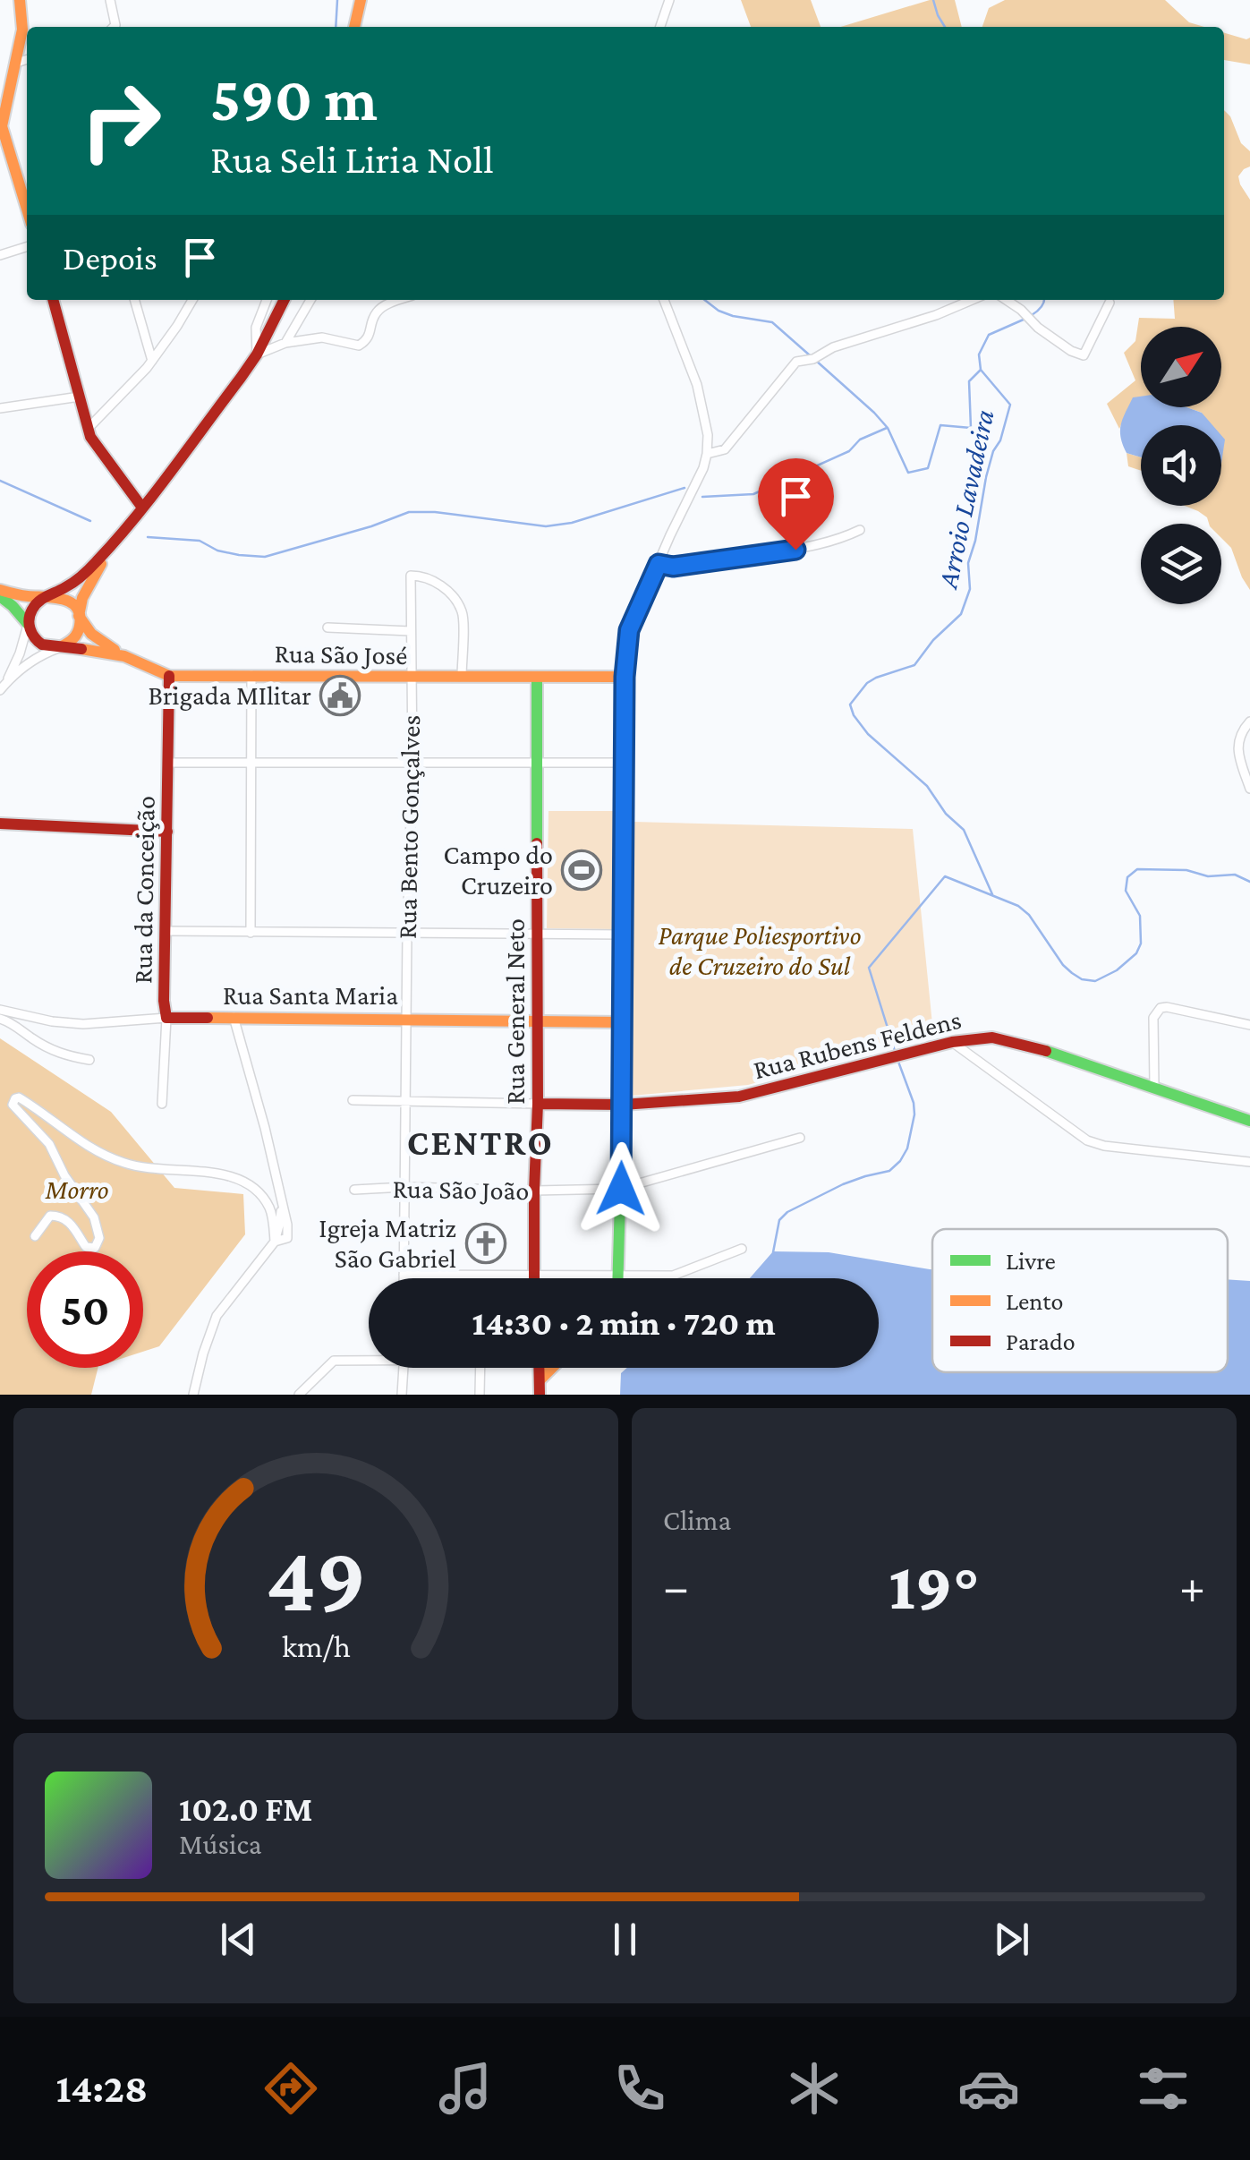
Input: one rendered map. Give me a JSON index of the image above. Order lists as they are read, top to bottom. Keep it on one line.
{"streets":{"main road":["Rua São José","Rua da Conceição","Rua Santa Maria","Rua General Neto","Rua Rubens Feldens"],"street":["Rua Bento Gonçalves","Rua São João"]},"crossings":[["Rua São José","Rua Bento Gonçalves"],["Rua São José","Rua da Conceição"],["Rua São José","Rua General Neto"],["Rua Bento Gonçalves","Rua Santa Maria"],["Rua Bento Gonçalves","Rua São João"],["Rua da Conceição","Rua Santa Maria"],["Rua Santa Maria","Rua General Neto"],["Rua General Neto","Rua Rubens Feldens"],["Rua General Neto","Rua São João"]],"districts":["CENTRO"],"water":["Arroio Lavadeira"],"parks":["Parque Poliesportivo de Cruzeiro do Sul","Morro"],"places":{"public building":["Brigada MIlitar"],"sports":["Campo do Cruzeiro"],"church":["Igreja Matriz São Gabriel"]},"legend":["Livre","Lento","Parado"],"north":"top right","page":{"turn":["590 m","Rua Seli Liria Noll"],"then":"Depois","limit":"50","trip":"14:30 · 2 min · 720 m","tile":"Clima","heat":["−","19°","+"],"song":["102.0 FM","Música"],"tabs":"14:28","gauge":["49","km/h"]}}
